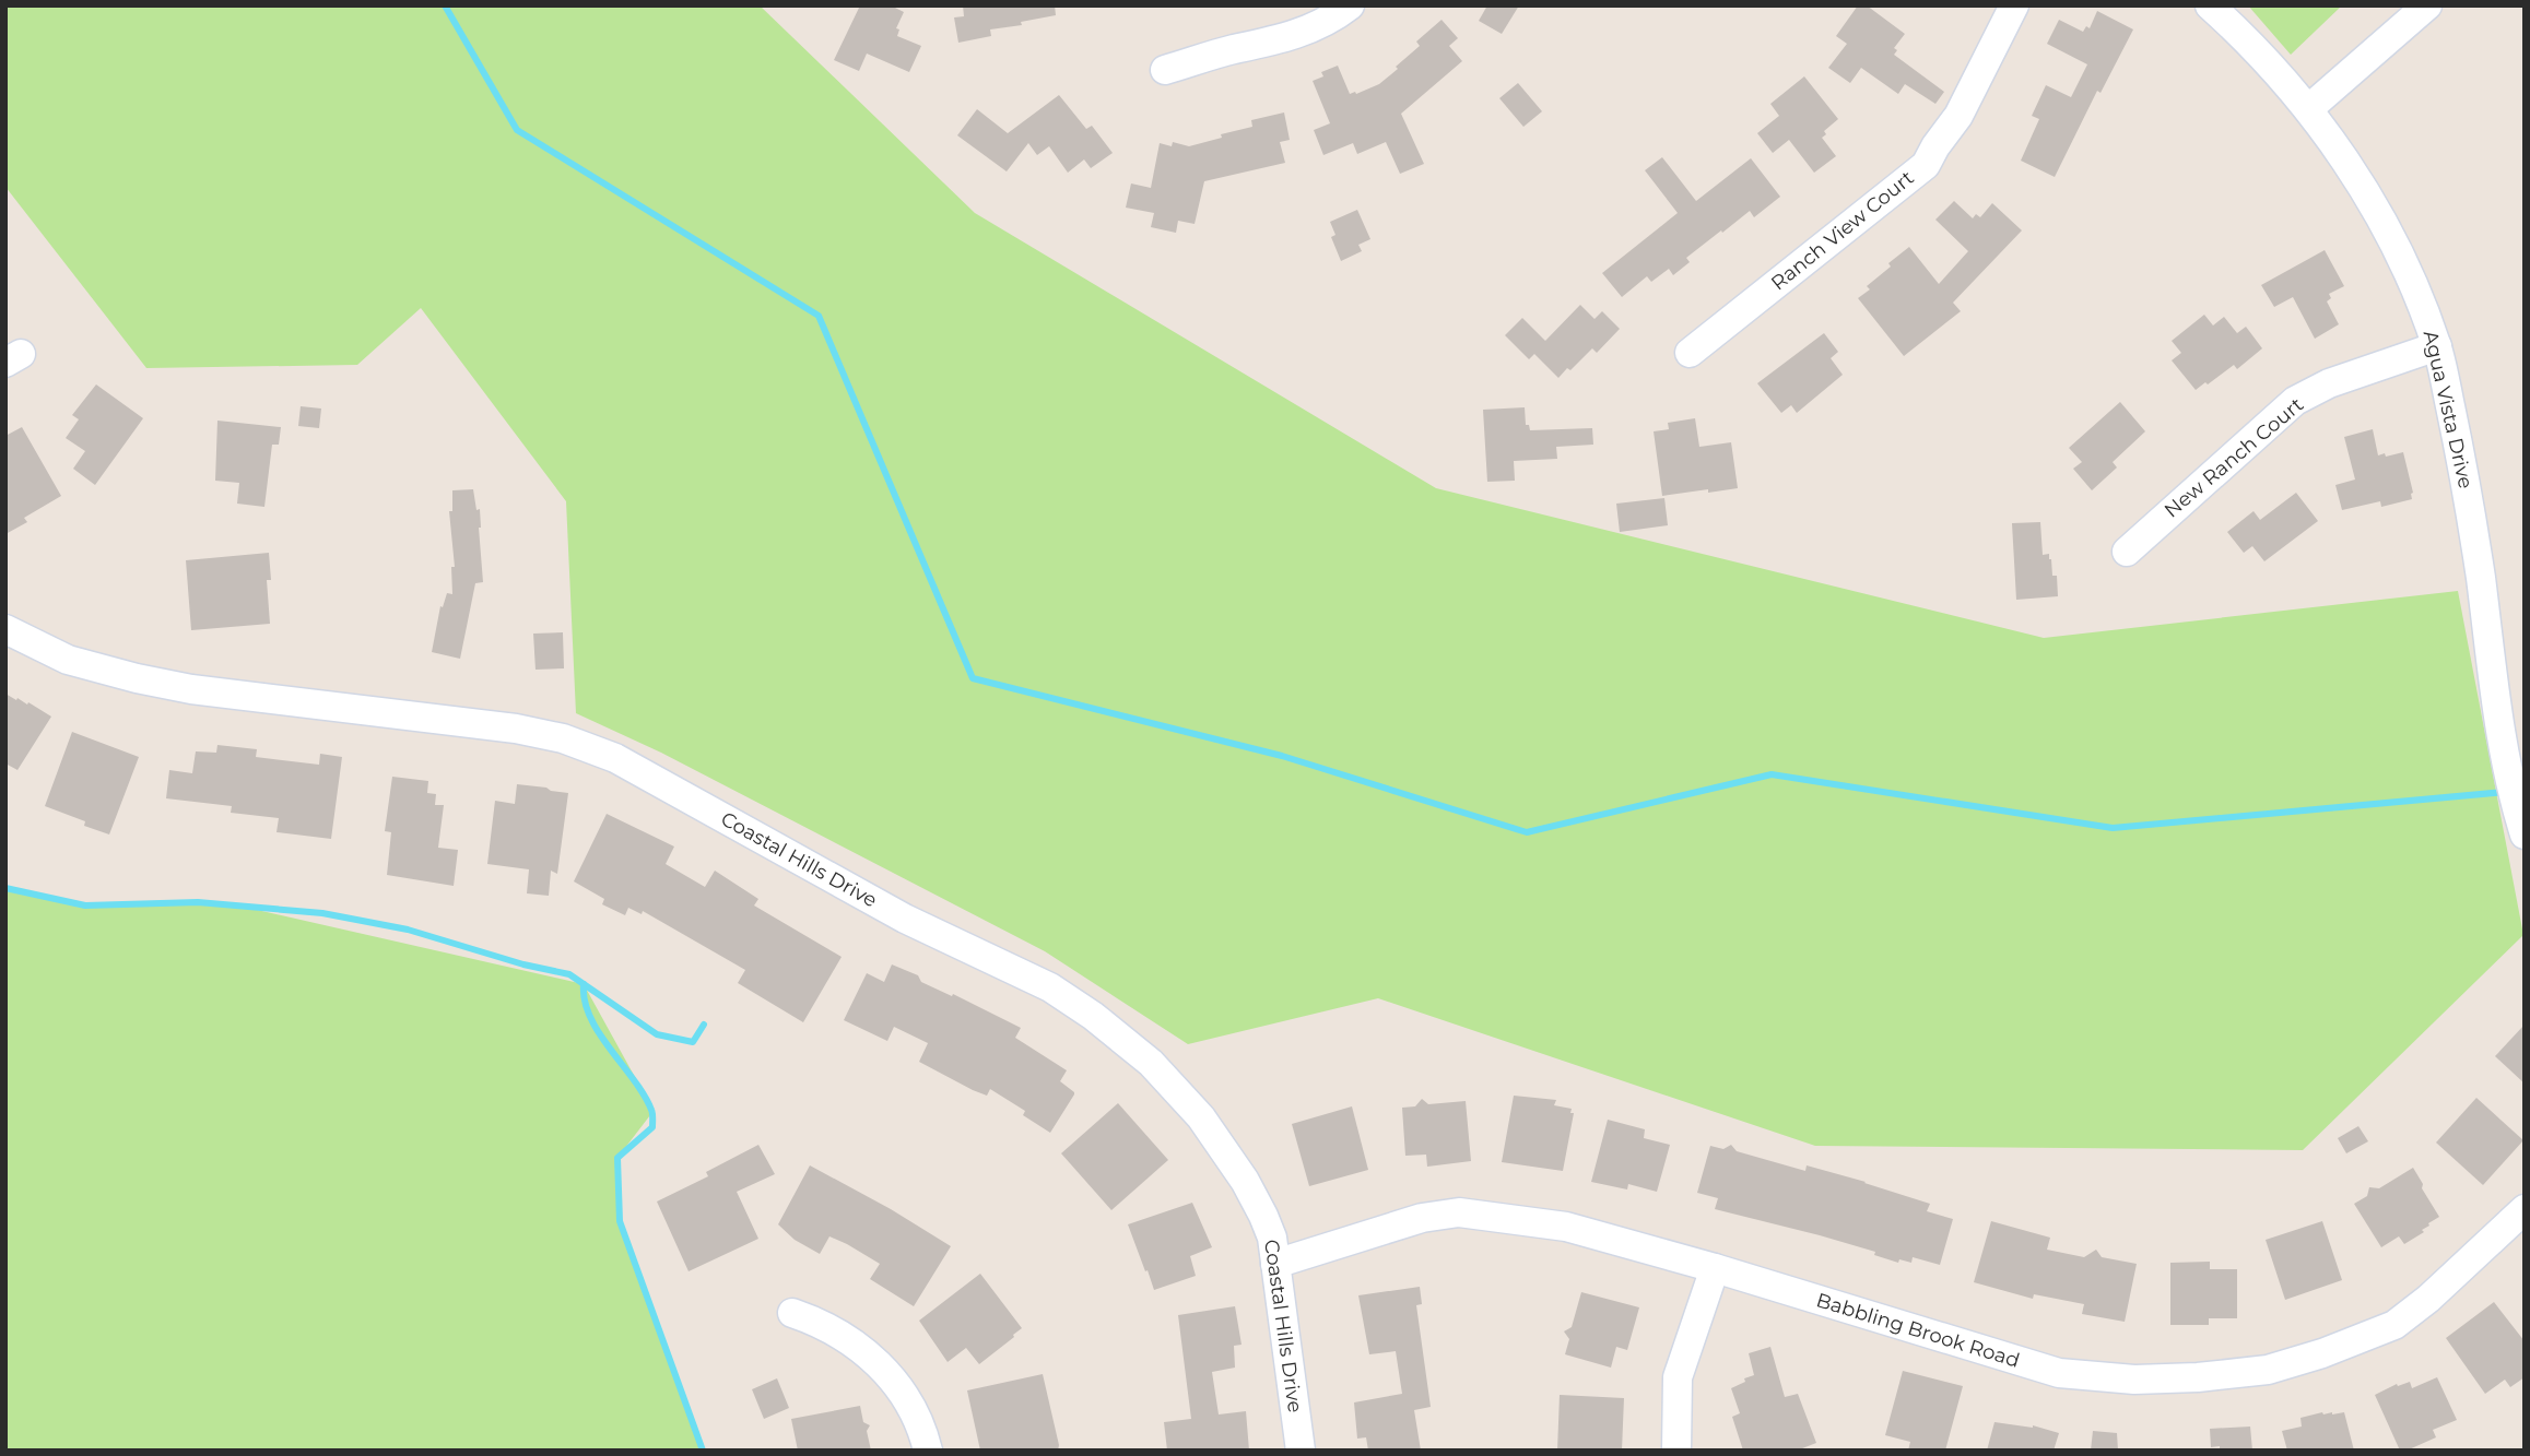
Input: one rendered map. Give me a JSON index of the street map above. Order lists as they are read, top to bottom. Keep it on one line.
{"streets":{"street":["Ranch View Court","Agua Vista Drive","New Ranch Court","Coastal Hills Drive","Babbling Brook Road"]},"crossings":[["Agua Vista Drive","New Ranch Court"],["Coastal Hills Drive","Babbling Brook Road"]]}
